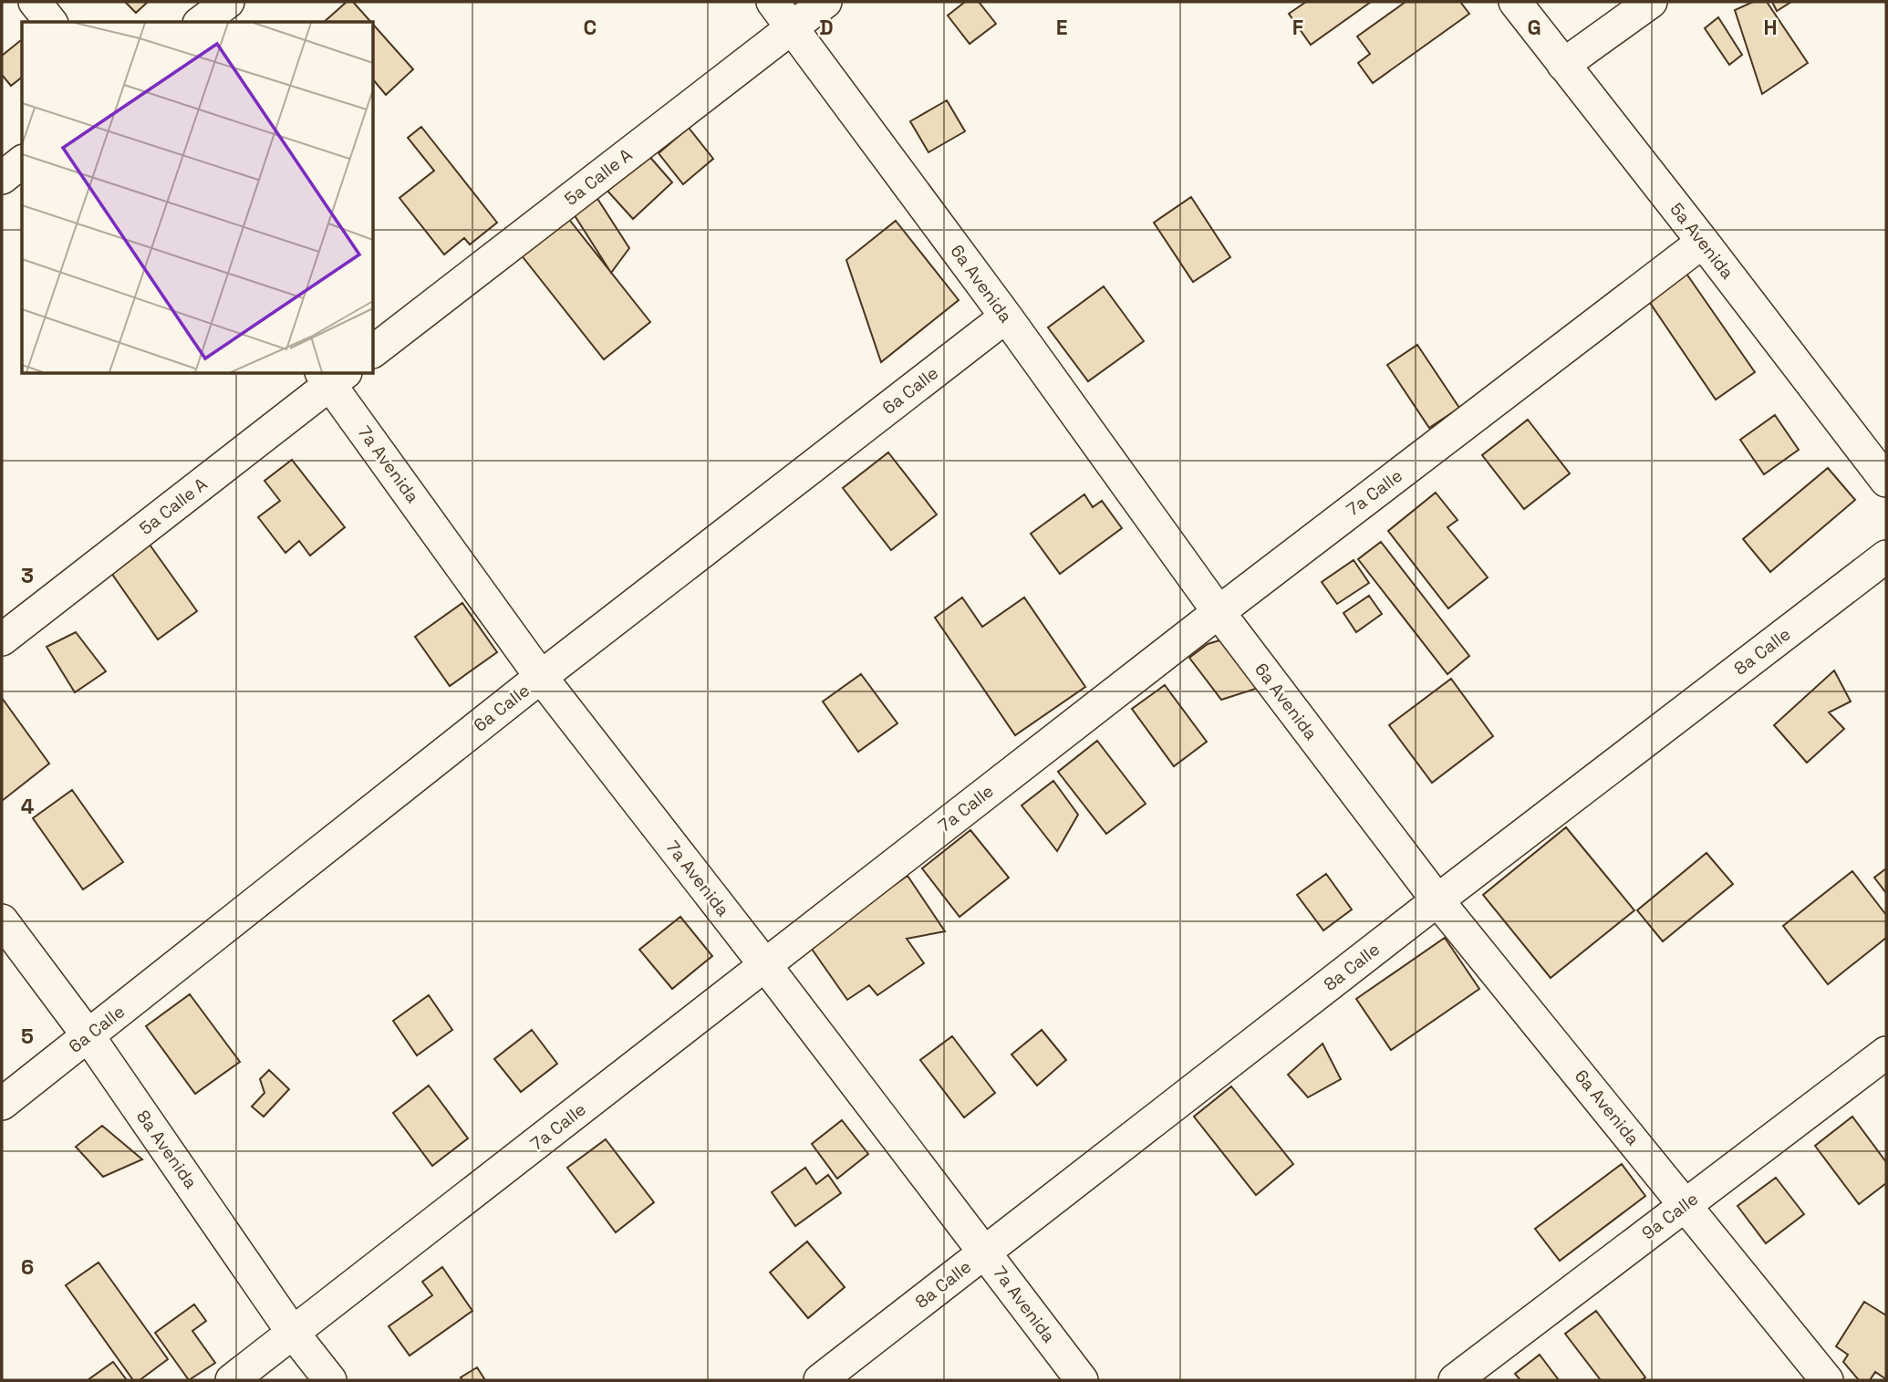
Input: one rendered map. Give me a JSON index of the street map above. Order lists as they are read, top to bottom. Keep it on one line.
{"streets":{"street":["5a Calle A","5a Avenida","6a Avenida","6a Calle","7a Avenida","7a Calle","8a Calle","8a Avenida","9a Calle"]},"crossings":[["5a Calle A","6a Avenida"],["5a Calle A","7a Avenida"],["5a Avenida","7a Calle"],["6a Avenida","6a Calle"],["6a Avenida","7a Calle"],["6a Avenida","8a Calle"],["6a Avenida","9a Calle"],["6a Calle","7a Avenida"],["6a Calle","8a Avenida"],["7a Avenida","7a Calle"],["7a Avenida","8a Calle"],["7a Calle","8a Avenida"]],"grid":{"columns":["C","D","E","F","G","H"],"rows":["3","4","5","6"]}}
